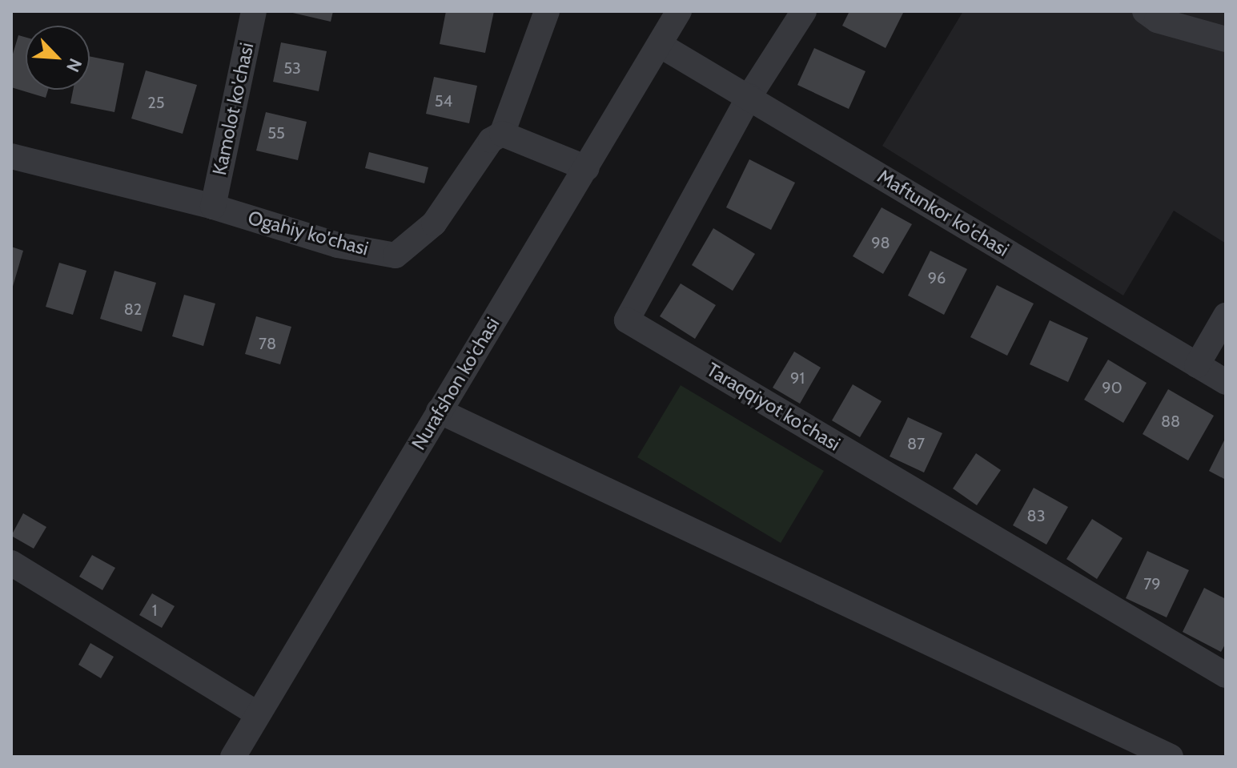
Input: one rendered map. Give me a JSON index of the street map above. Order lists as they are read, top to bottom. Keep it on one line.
{"streets":{"street":["Kamolot ko'chasi","Maftunkor ko'chasi","Ogahiy ko'chasi","Nurafshon ko'chasi","Taraqqiyot ko'chasi"]},"crossings":[["Kamolot ko'chasi","Ogahiy ko'chasi"],["Maftunkor ko'chasi","Nurafshon ko'chasi"],["Maftunkor ko'chasi","Taraqqiyot ko'chasi"]],"house_numbers":["53","54","25","55","98","96","82","78","91","90","88","87","83","79","1"],"north":"bottom right"}
